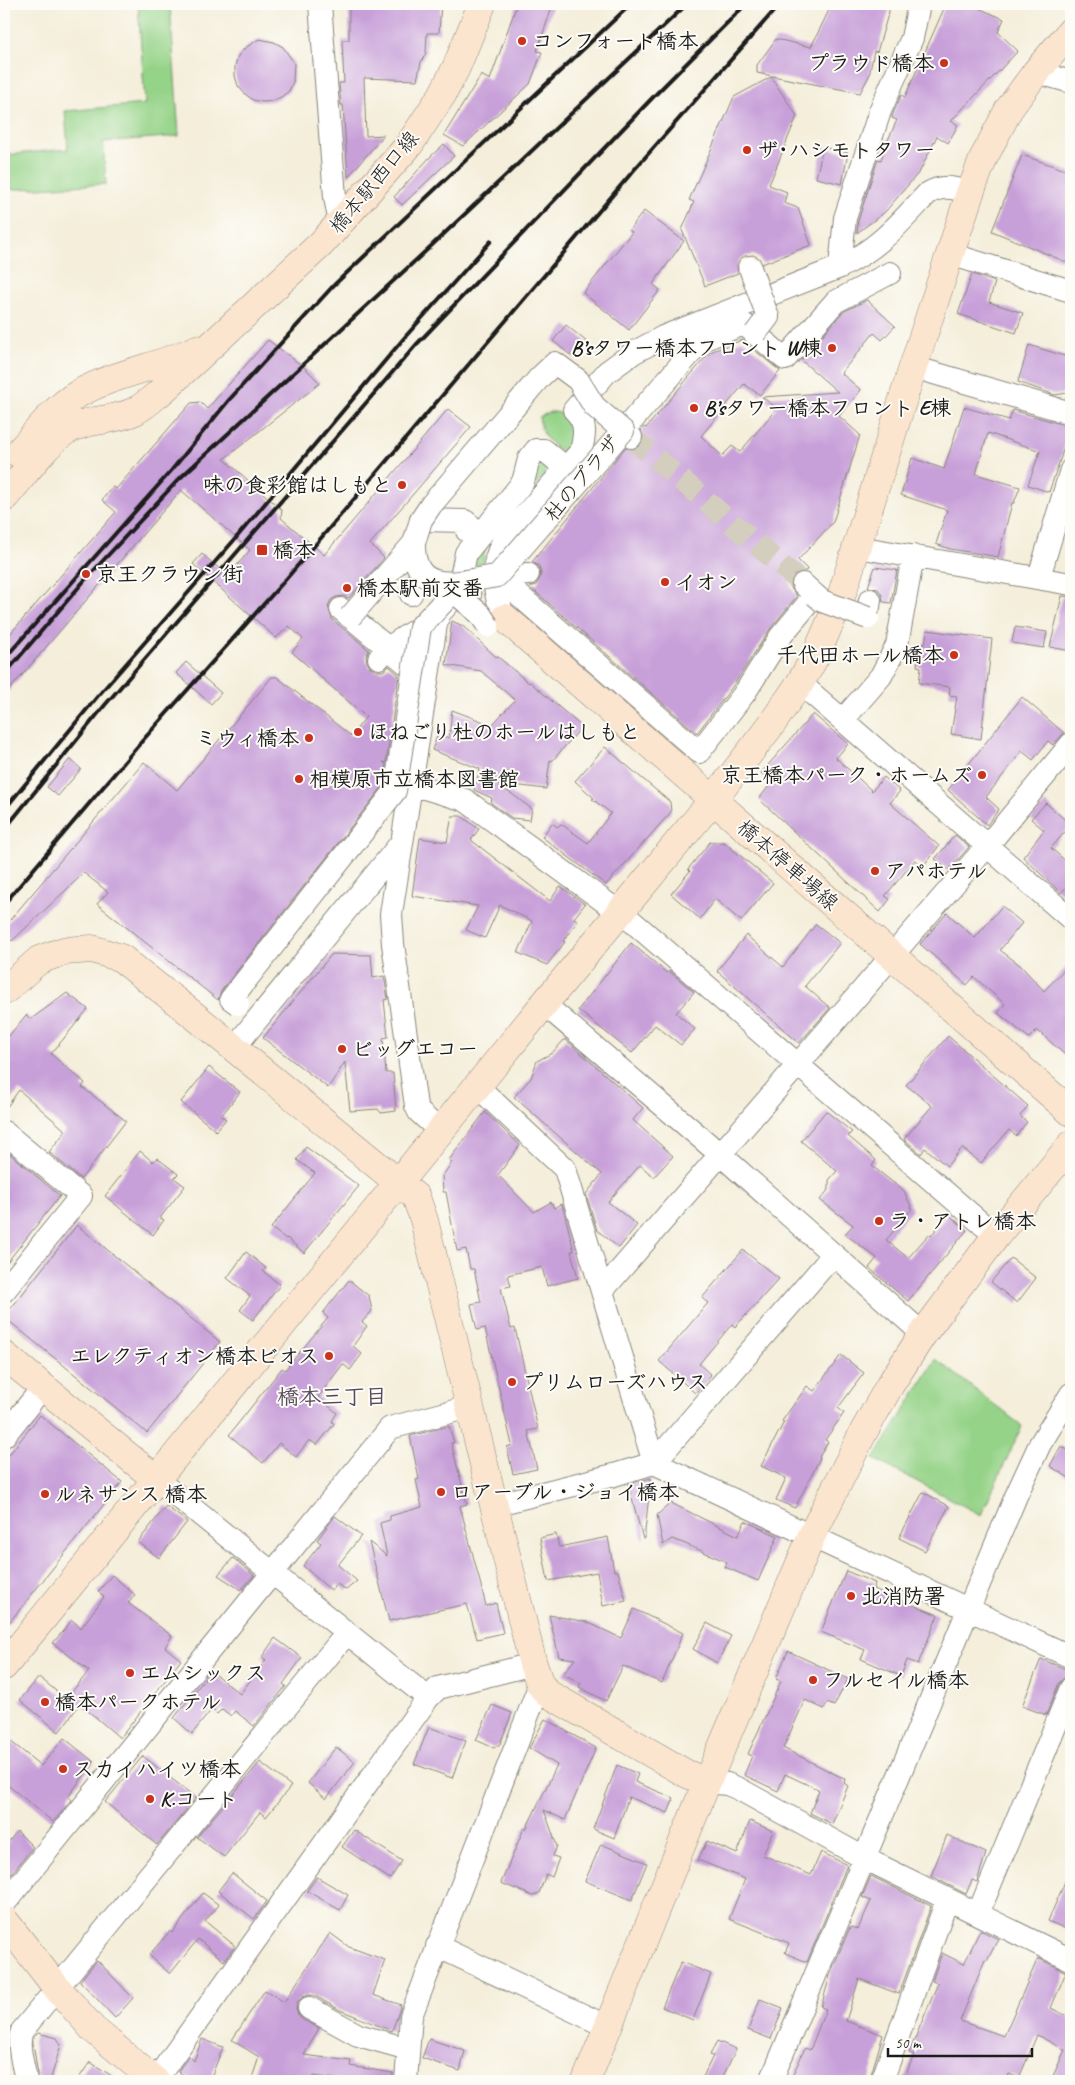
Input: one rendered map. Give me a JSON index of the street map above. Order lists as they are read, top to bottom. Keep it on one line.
{"streets":{"street":["橋本駅西口線","杜のプラザ","橋本停車場線"]},"districts":["橋本三丁目"],"places":{"other":["コンフォート橋本","プラウド橋本","ザ･ハシモトタワー","B’sタワー橋本フロント W棟","B’sタワー橋本フロント E棟","味の食彩館はしもと","京王クラウン街","イオン","橋本駅前交番","千代田ホール橋本","ほねごり杜のホールはしもと","ミウィ橋本","京王橋本パーク・ホームズ","相模原市立橋本図書館","アパホテル","ビッグエコー","ラ・アトレ橋本","エレクティオン橋本ビオス","プリムローズハウス","ロアーブル・ジョイ橋本","ルネサンス 橋本","北消防署","エムシックス","フルセイル橋本","橋本パークホテル","スカイハイツ橋本","K.コート"],"transit":["橋本"]},"scale_bar":"50 m"}
